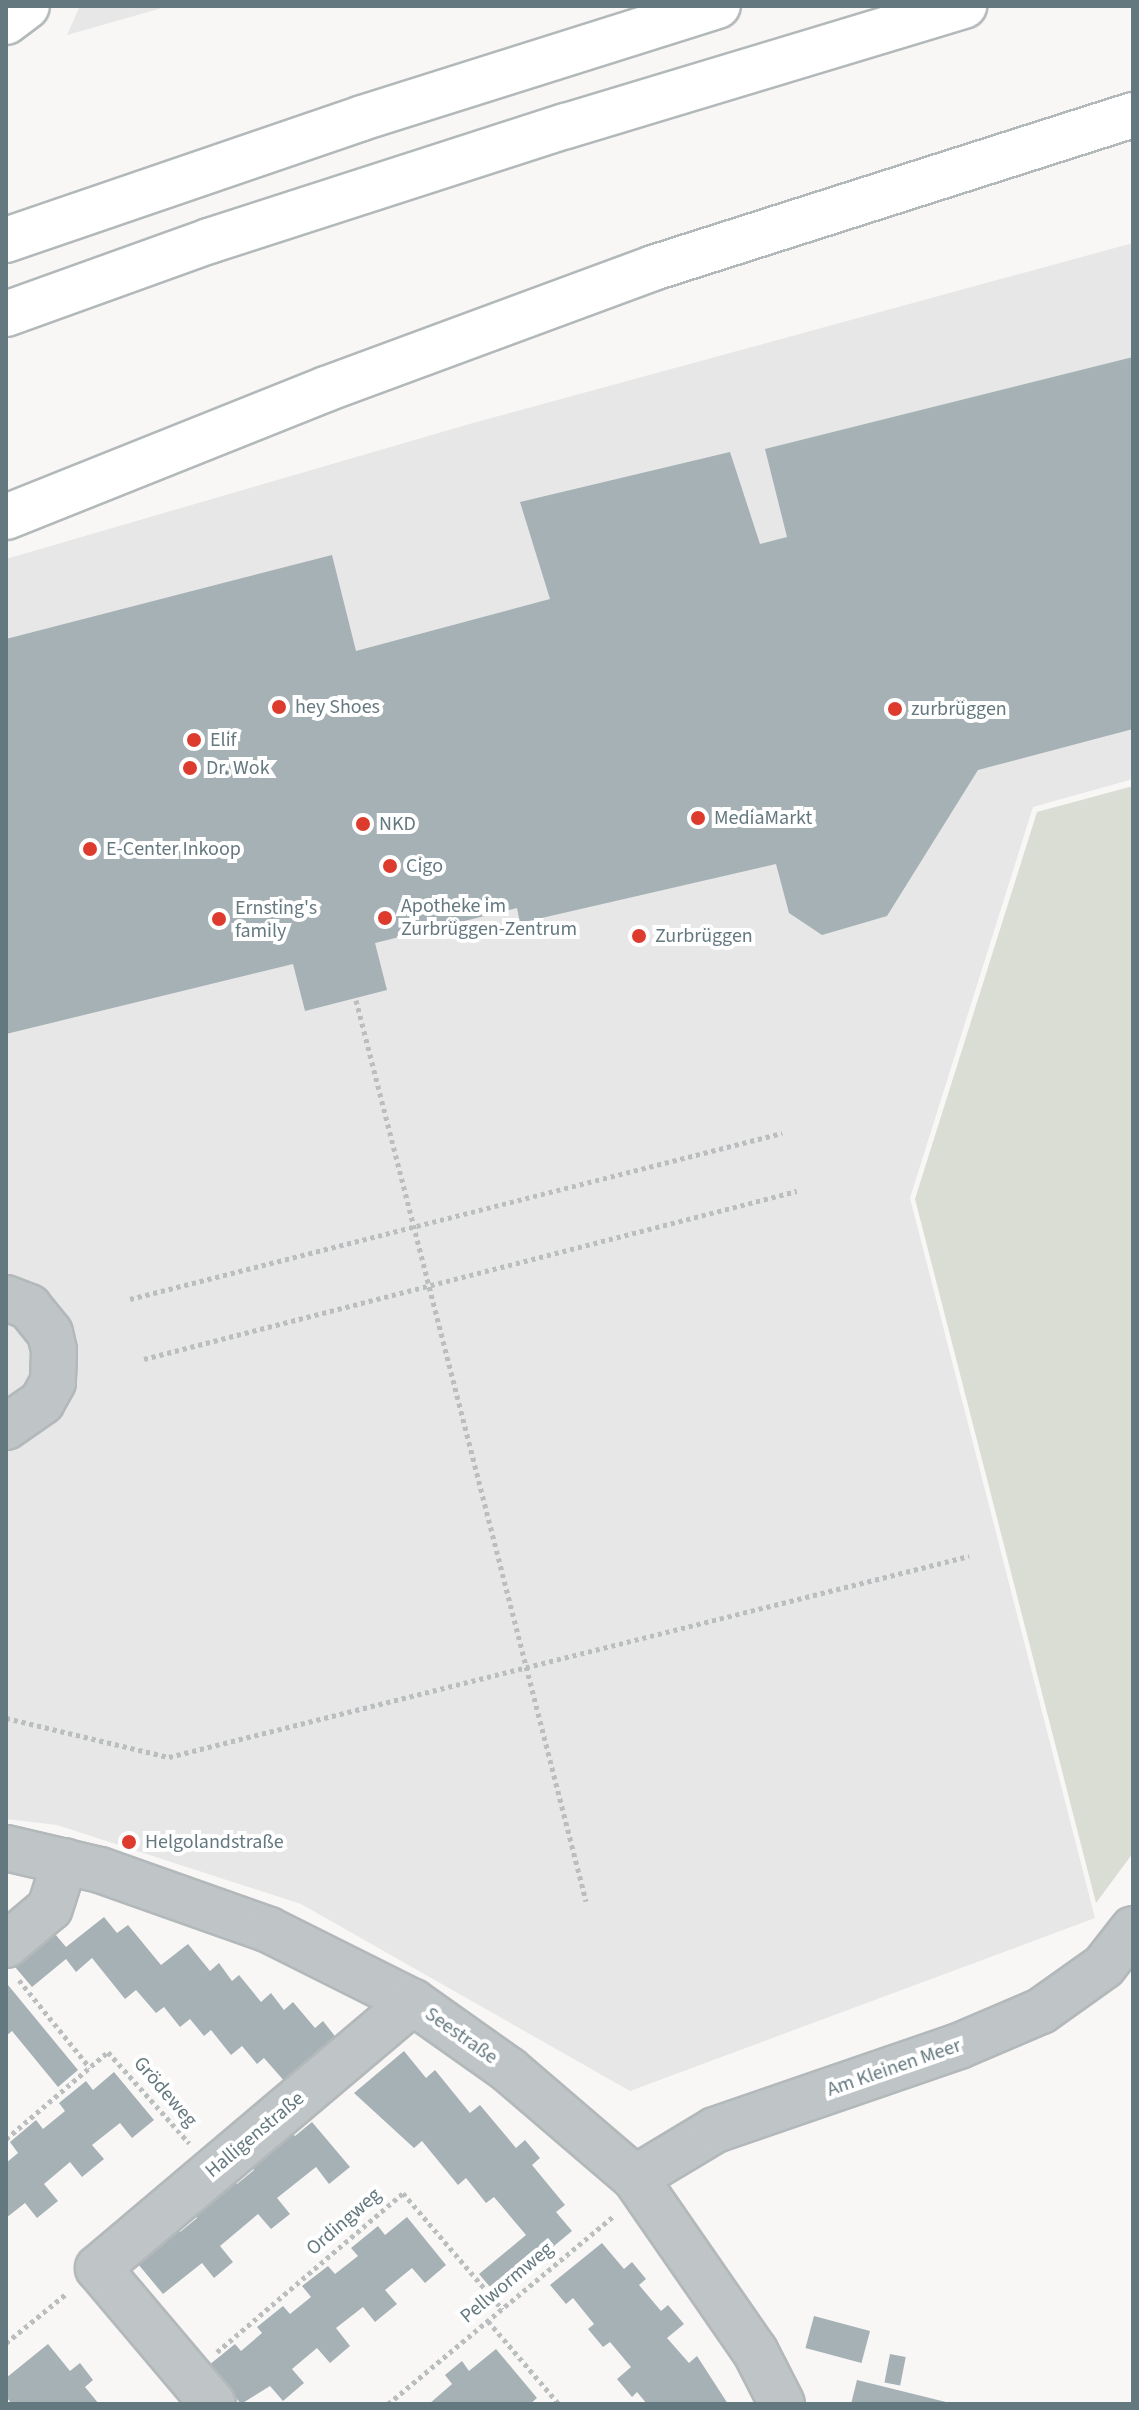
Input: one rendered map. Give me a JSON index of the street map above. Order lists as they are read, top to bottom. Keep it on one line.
{"streets":{"street":["Seestraße","Am Kleinen Meer","Halligenstraße"],"path":["Grödeweg","Ordingweg","Pellwormweg"]},"crossings":[["Seestraße","Am Kleinen Meer"],["Seestraße","Halligenstraße"],["Seestraße","Pellwormweg"],["Am Kleinen Meer","Pellwormweg"],["Grödeweg","Halligenstraße"],["Ordingweg","Pellwormweg"]],"places":["hey Shoes","zurbrüggen","Elif","Dr. Wok","MediaMarkt","NKD","E-Center Inkoop","Cigo","Apotheke im Zurbrüggen-Zentrum","Ernsting's family","Zurbrüggen","Helgolandstraße"]}
